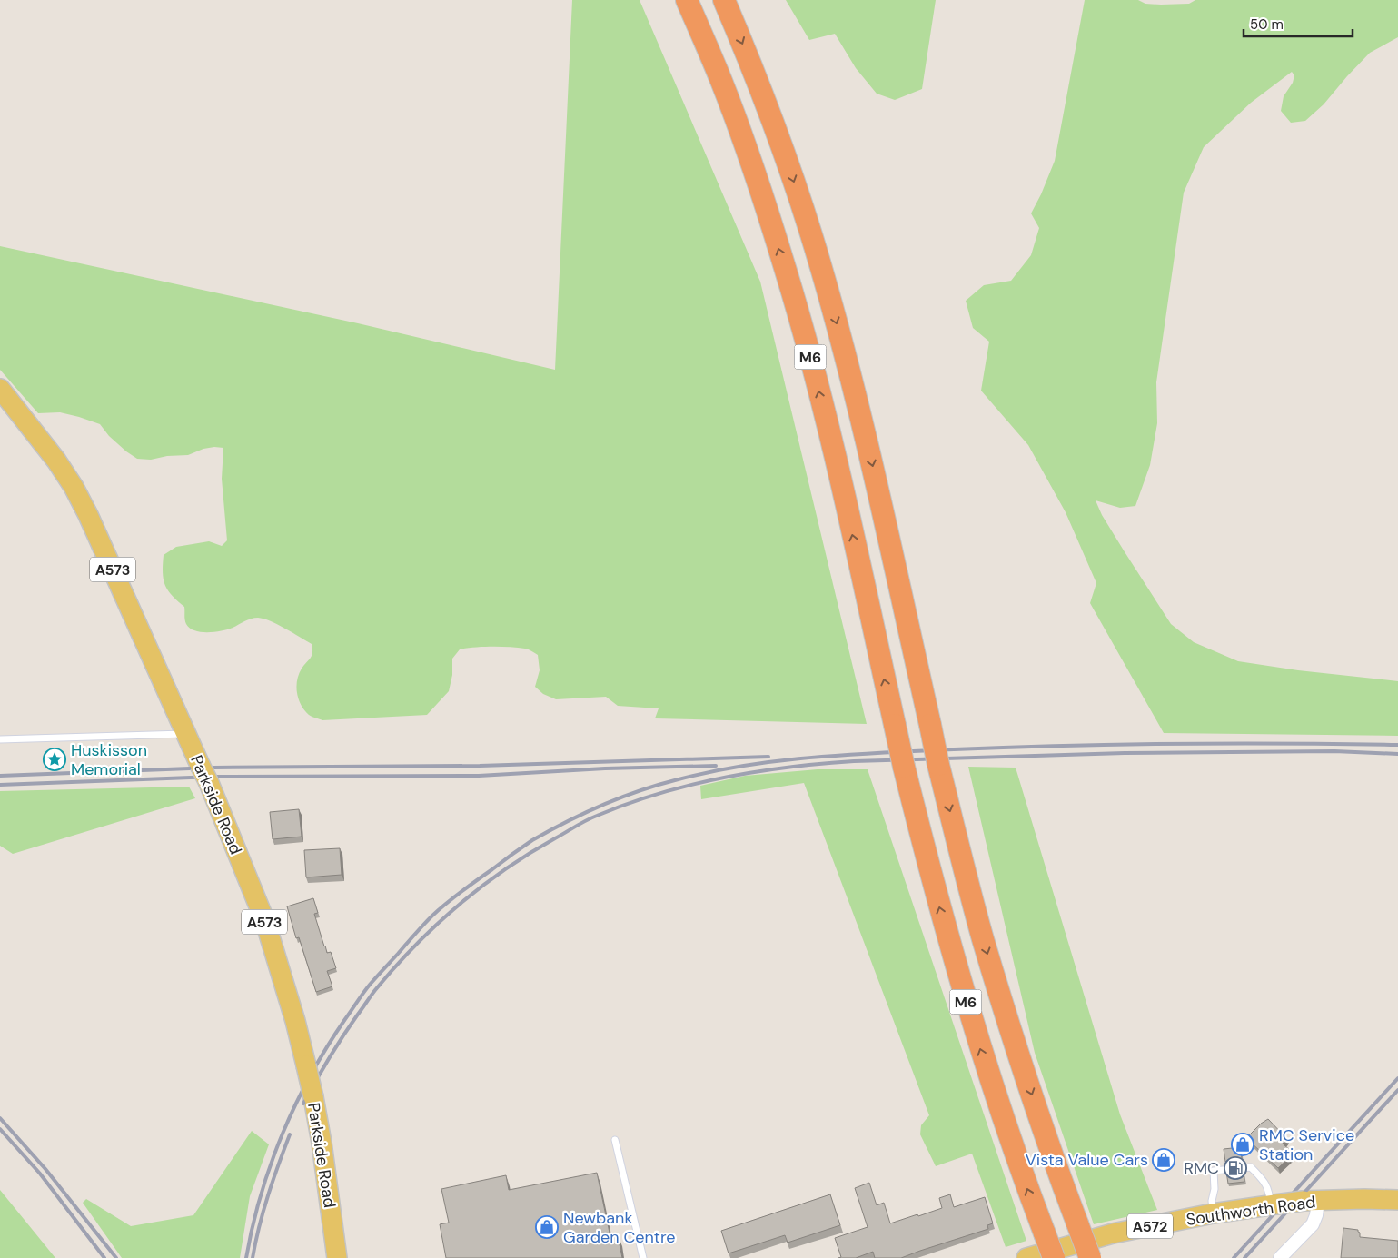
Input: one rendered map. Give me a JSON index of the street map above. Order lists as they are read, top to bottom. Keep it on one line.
{"streets":{"highway":["M6"],"main road":["A573","Parkside Road","Southworth Road","A572"]},"places":{"place":["Huskisson Memorial"],"shop":["RMC Service Station","Vista Value Cars","Newbank Garden Centre"],"fuel station":["RMC"]},"scale_bar":"50 m"}
